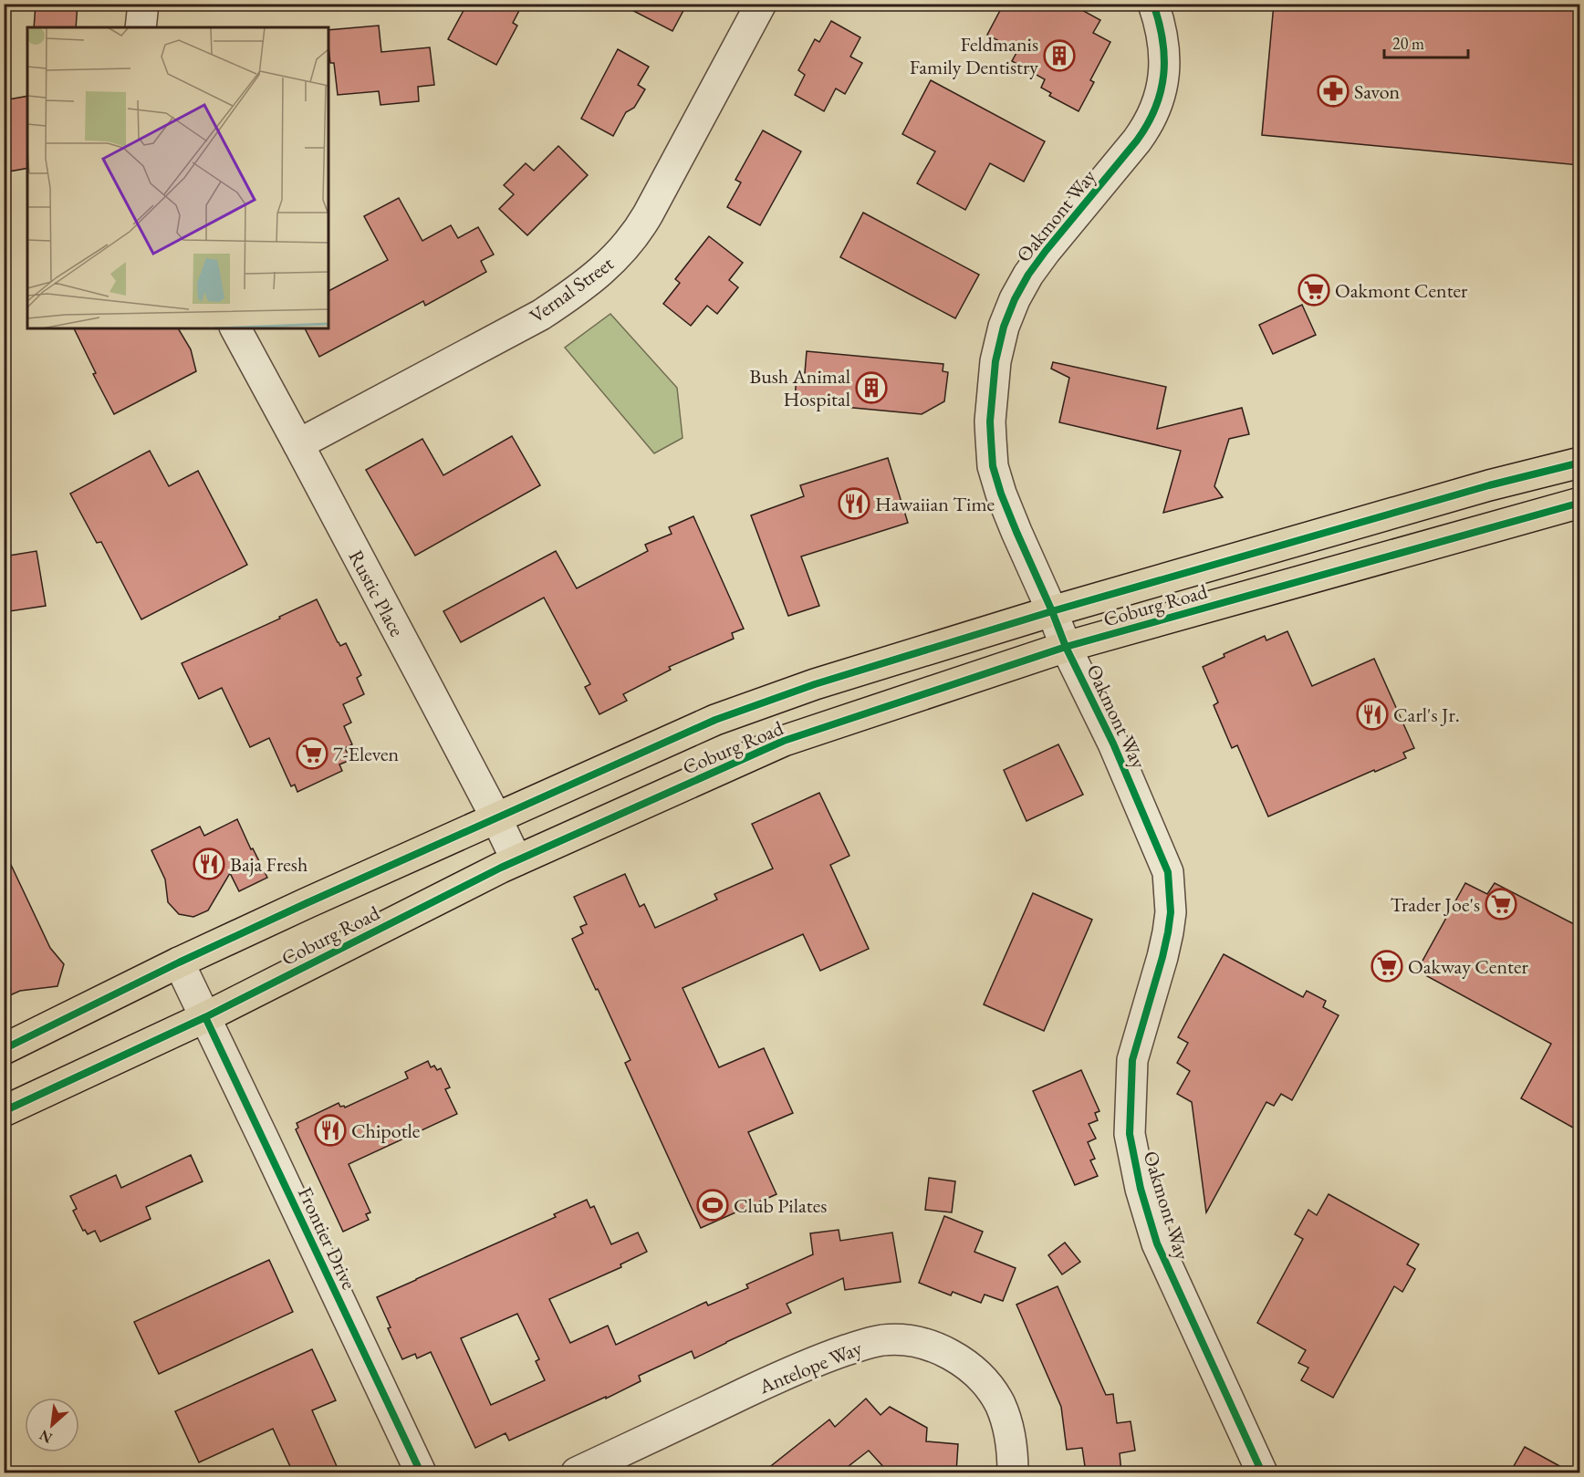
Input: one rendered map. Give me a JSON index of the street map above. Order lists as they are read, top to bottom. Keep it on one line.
{"streets":{"main road":["Coburg Road"],"street":["Oakmont Way","Vernal Street","Rustic Place","Frontier Drive","Antelope Way"]},"crossings":[["Oakmont Way","Coburg Road"],["Vernal Street","Rustic Place"],["Rustic Place","Coburg Road"],["Coburg Road","Frontier Drive"]],"places":{"building":["Feldmanis Family Dentistry","Bush Animal Hospital"],"pharmacy":["Savon"],"supermarket":["Oakmont Center","7-Eleven","Trader Joe's","Oakway Center"],"restaurant":["Hawaiian Time","Carl's Jr.","Baja Fresh","Chipotle"],"sports":["Club Pilates"]},"scale_bar":"20 m","north":"bottom left"}
